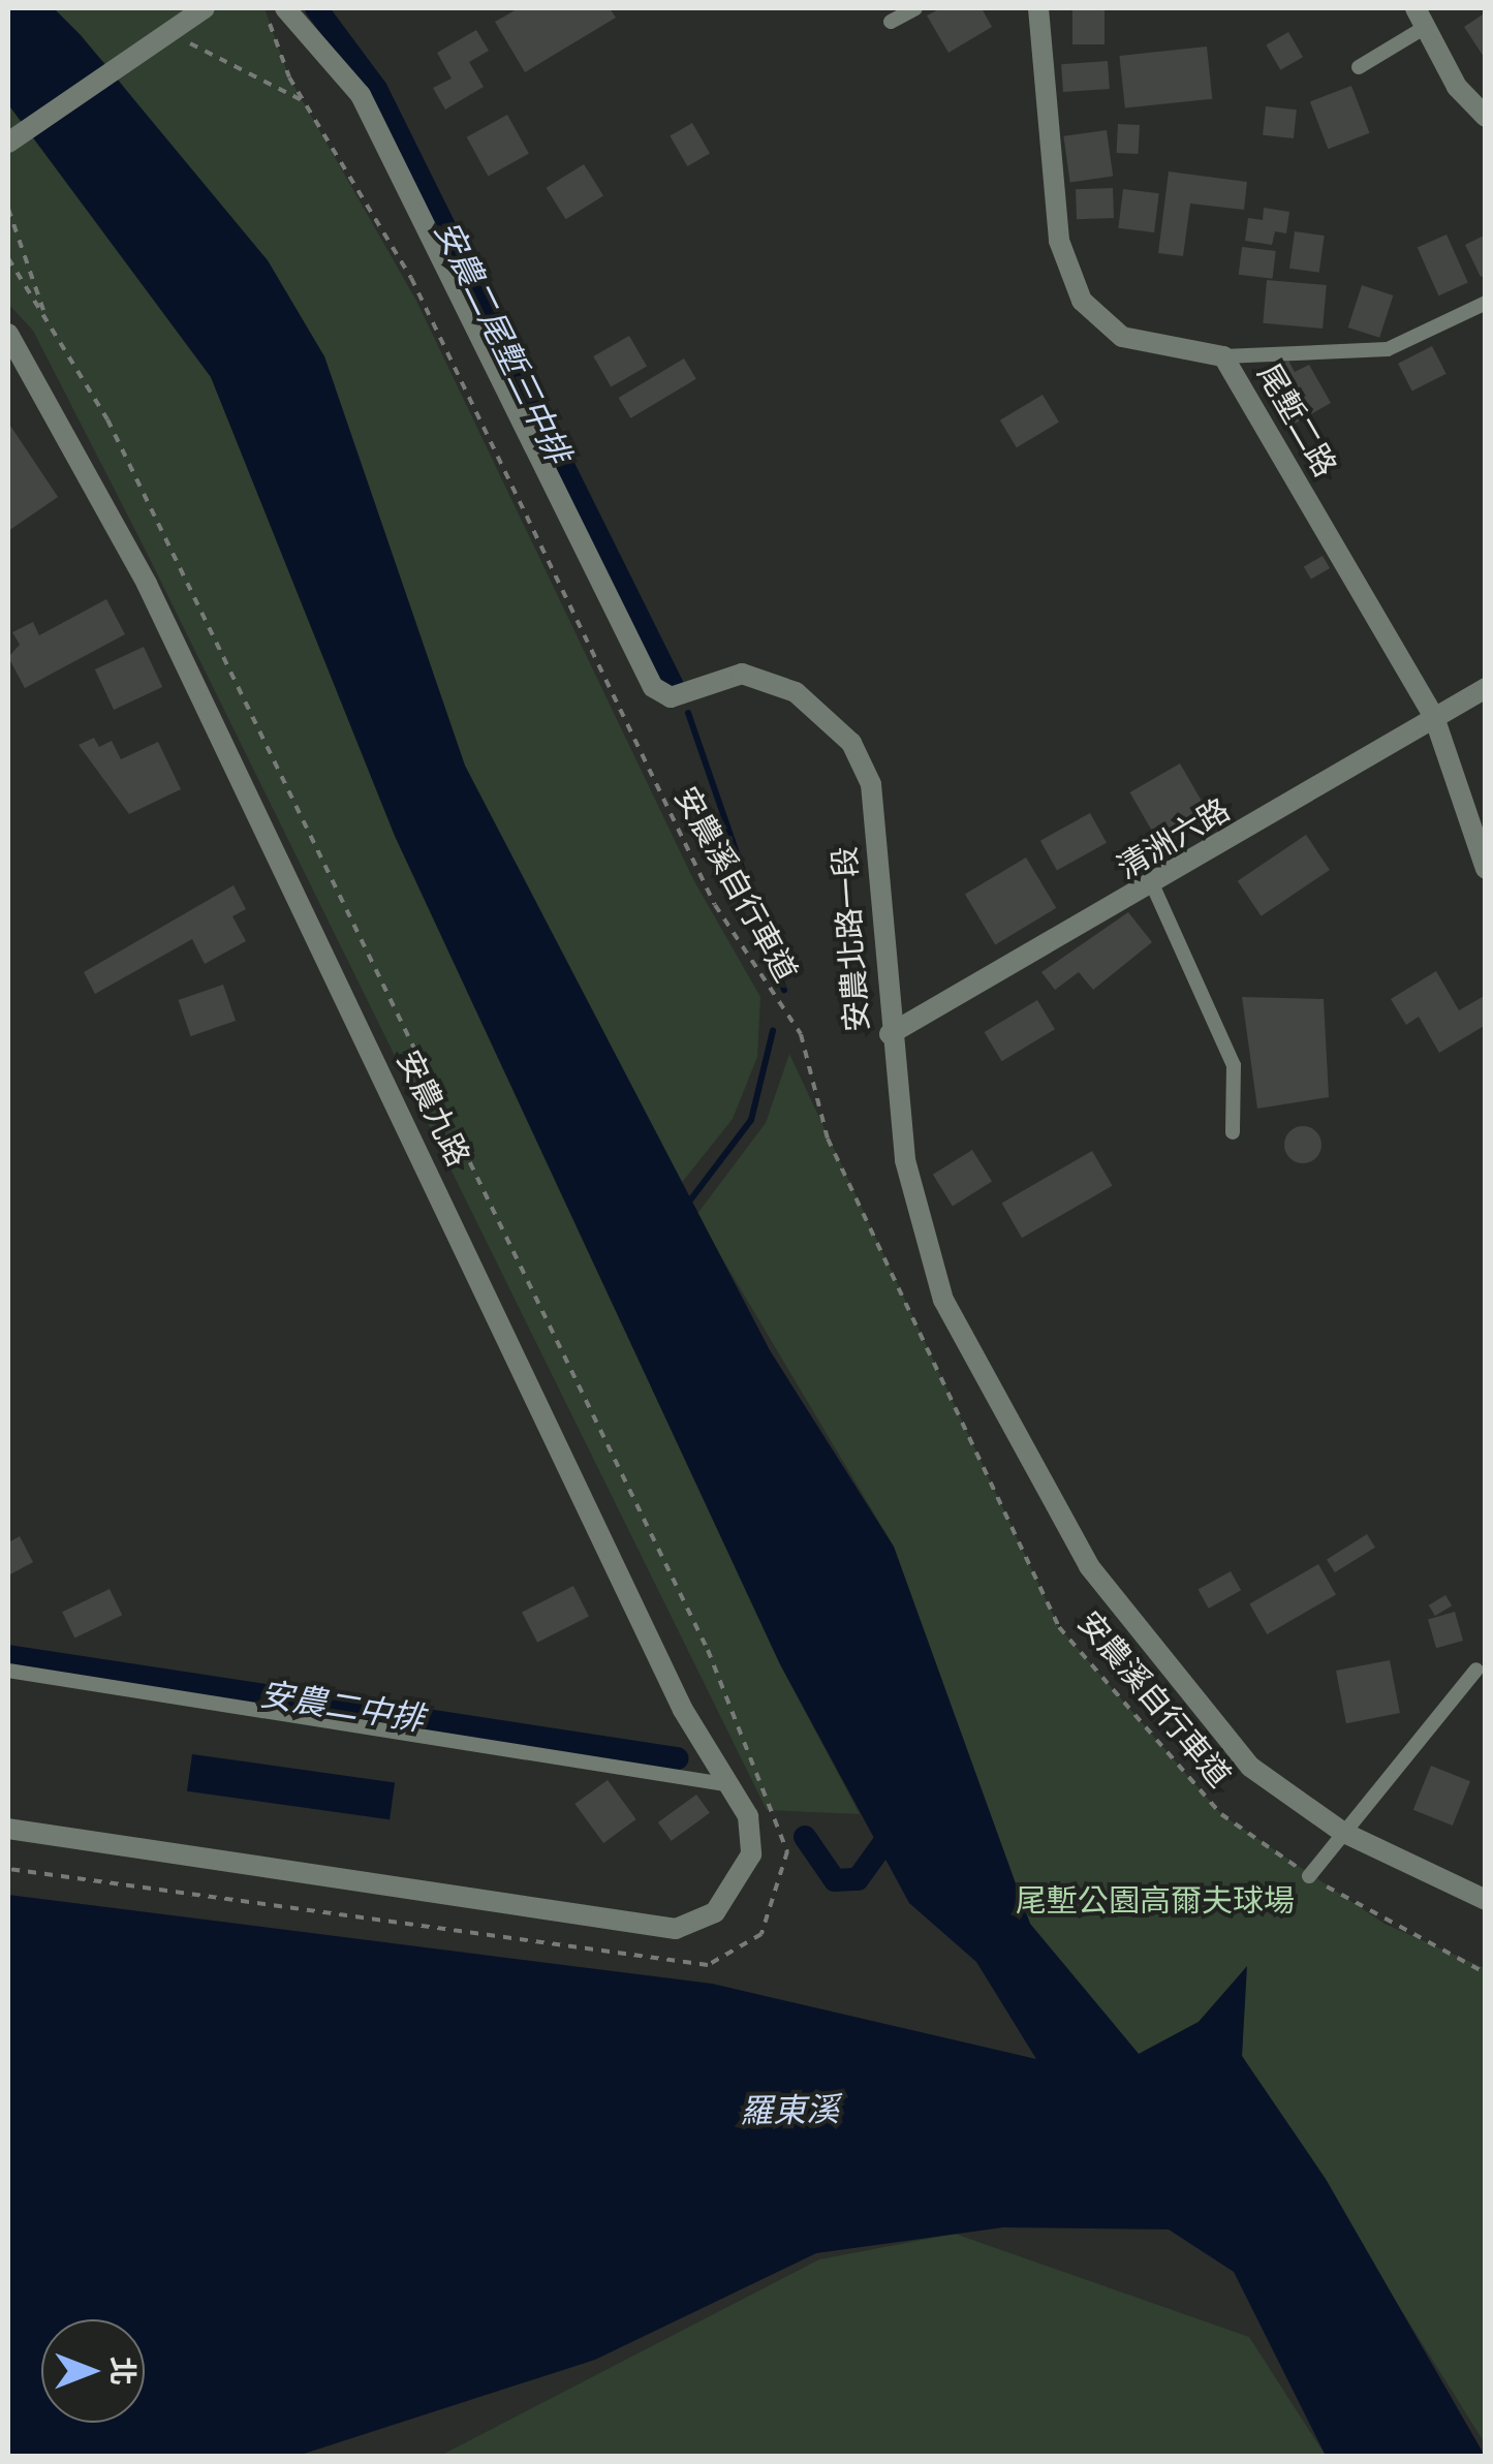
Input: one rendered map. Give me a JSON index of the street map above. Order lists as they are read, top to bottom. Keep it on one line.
{"streets":{"street":["尾塹二路","清洲六路","安農北路一段","安農九路"],"path":["安農溪自行車道"]},"crossings":[["尾塹二路","清洲六路"],["清洲六路","安農北路一段"]],"water":["安農二尾塹三中排","安農二中排","羅東溪"],"parks":["尾塹公園高爾夫球場"],"north":"right"}
